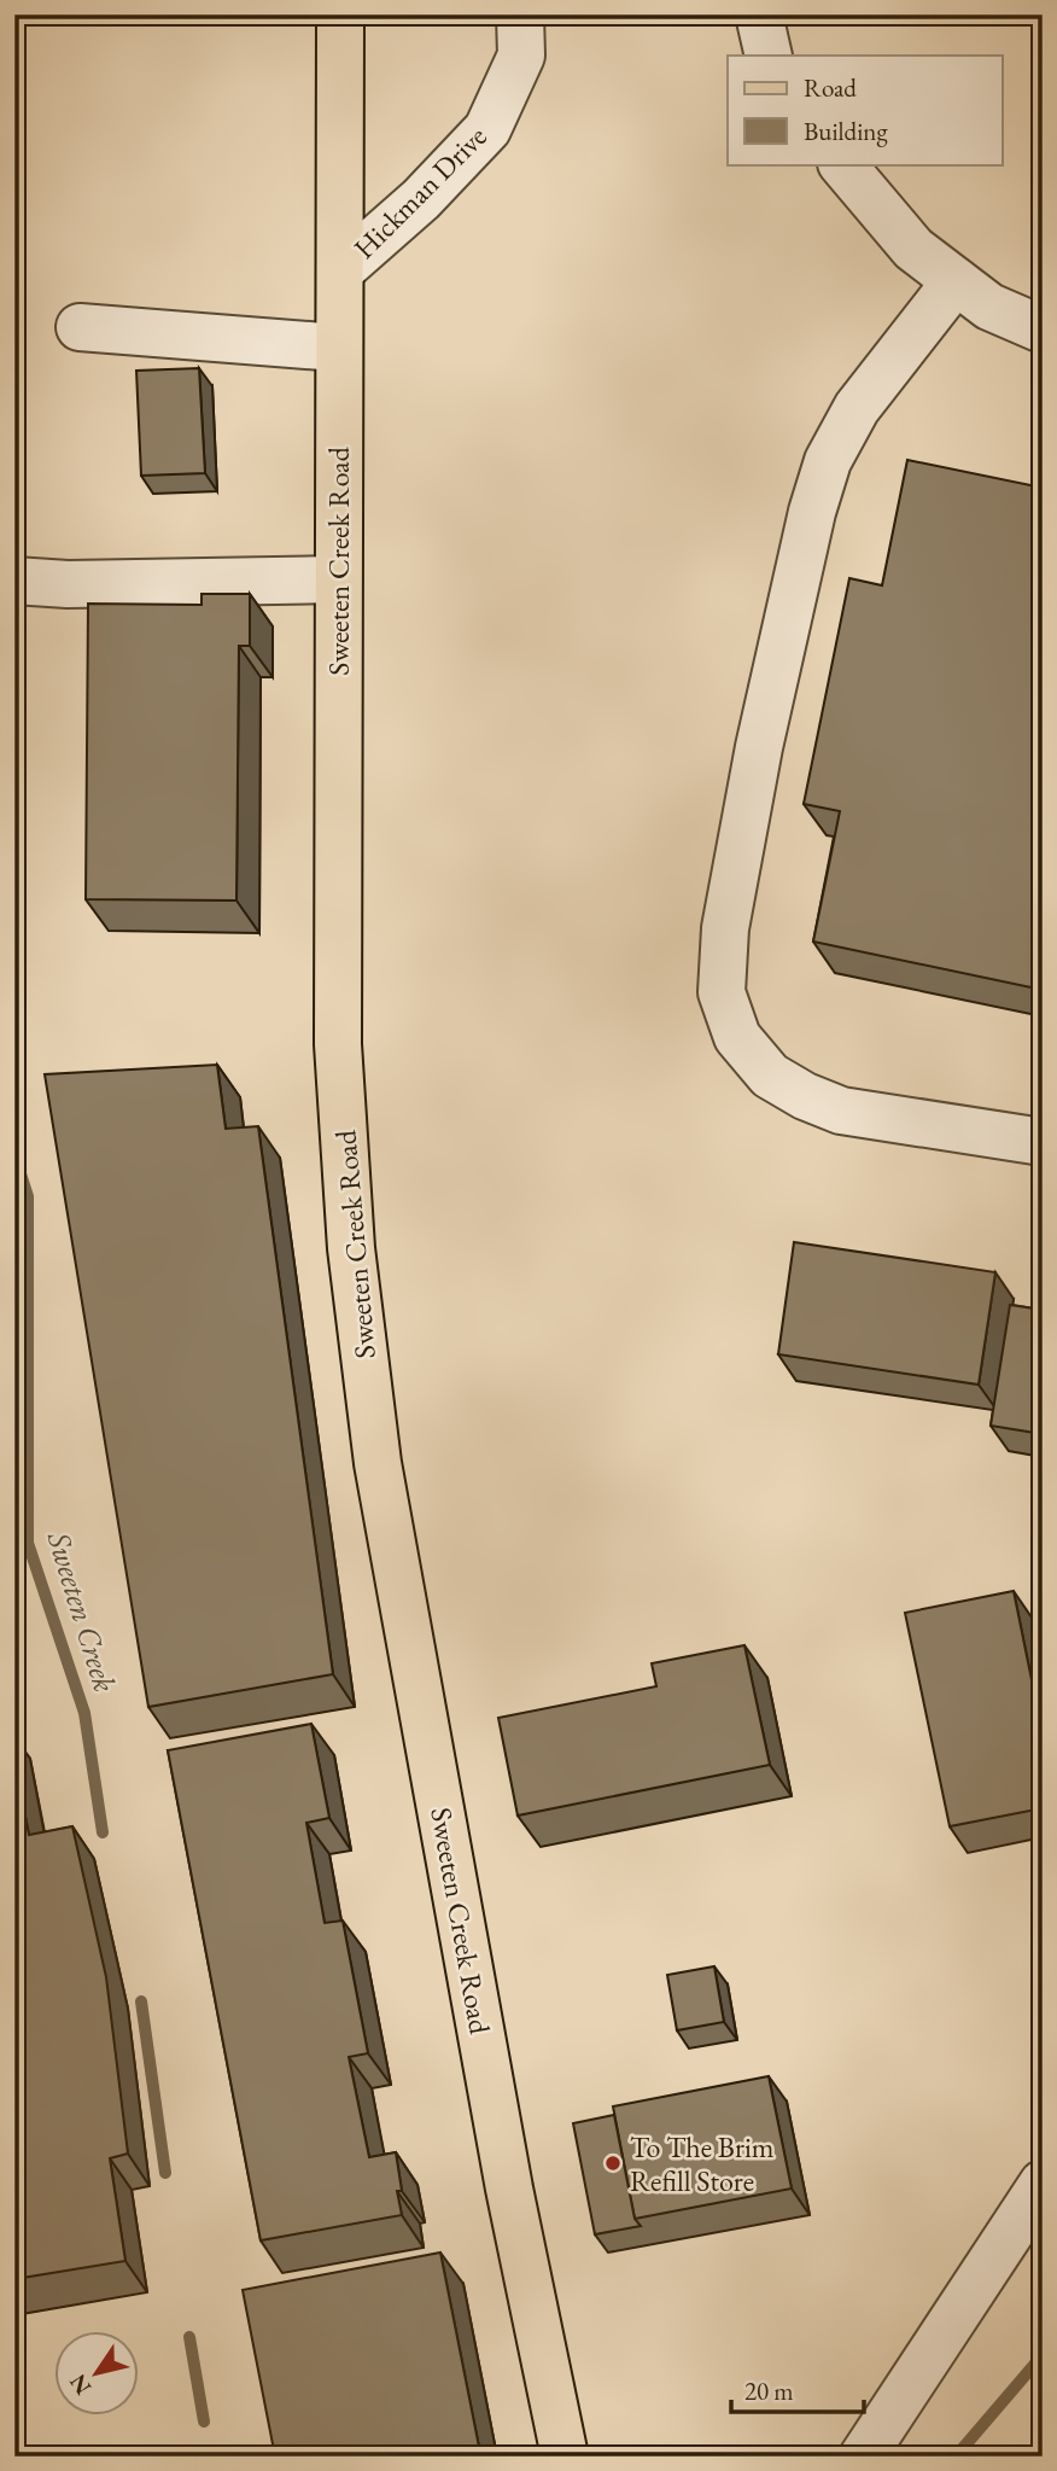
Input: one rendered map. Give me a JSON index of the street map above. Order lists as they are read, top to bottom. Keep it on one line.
{"streets":{"main road":["Sweeten Creek Road"],"street":["Hickman Drive"]},"crossings":[["Hickman Drive","Sweeten Creek Road"]],"water":["Sweeten Creek"],"places":["To The Brim Refill Store"],"legend":["Road","Building"],"scale_bar":"20 m","north":"bottom left"}
